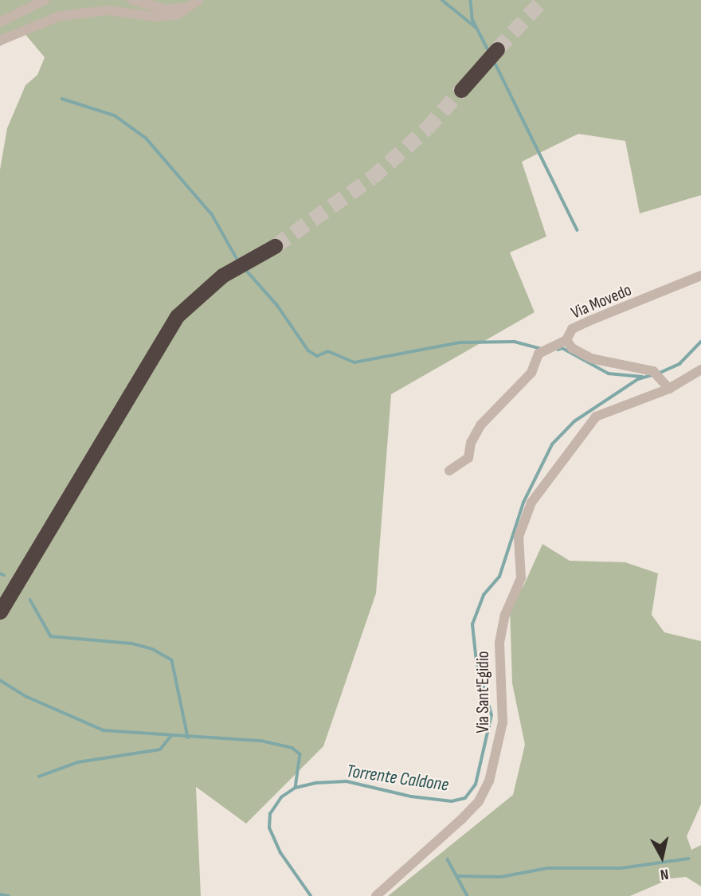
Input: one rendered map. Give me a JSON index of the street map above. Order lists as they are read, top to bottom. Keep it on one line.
{"streets":{"street":["Via Movedo","Via Sant'Egidio"]},"crossings":[["Via Movedo","Via Sant'Egidio"]],"water":["Torrente Caldone"],"north":"bottom"}
